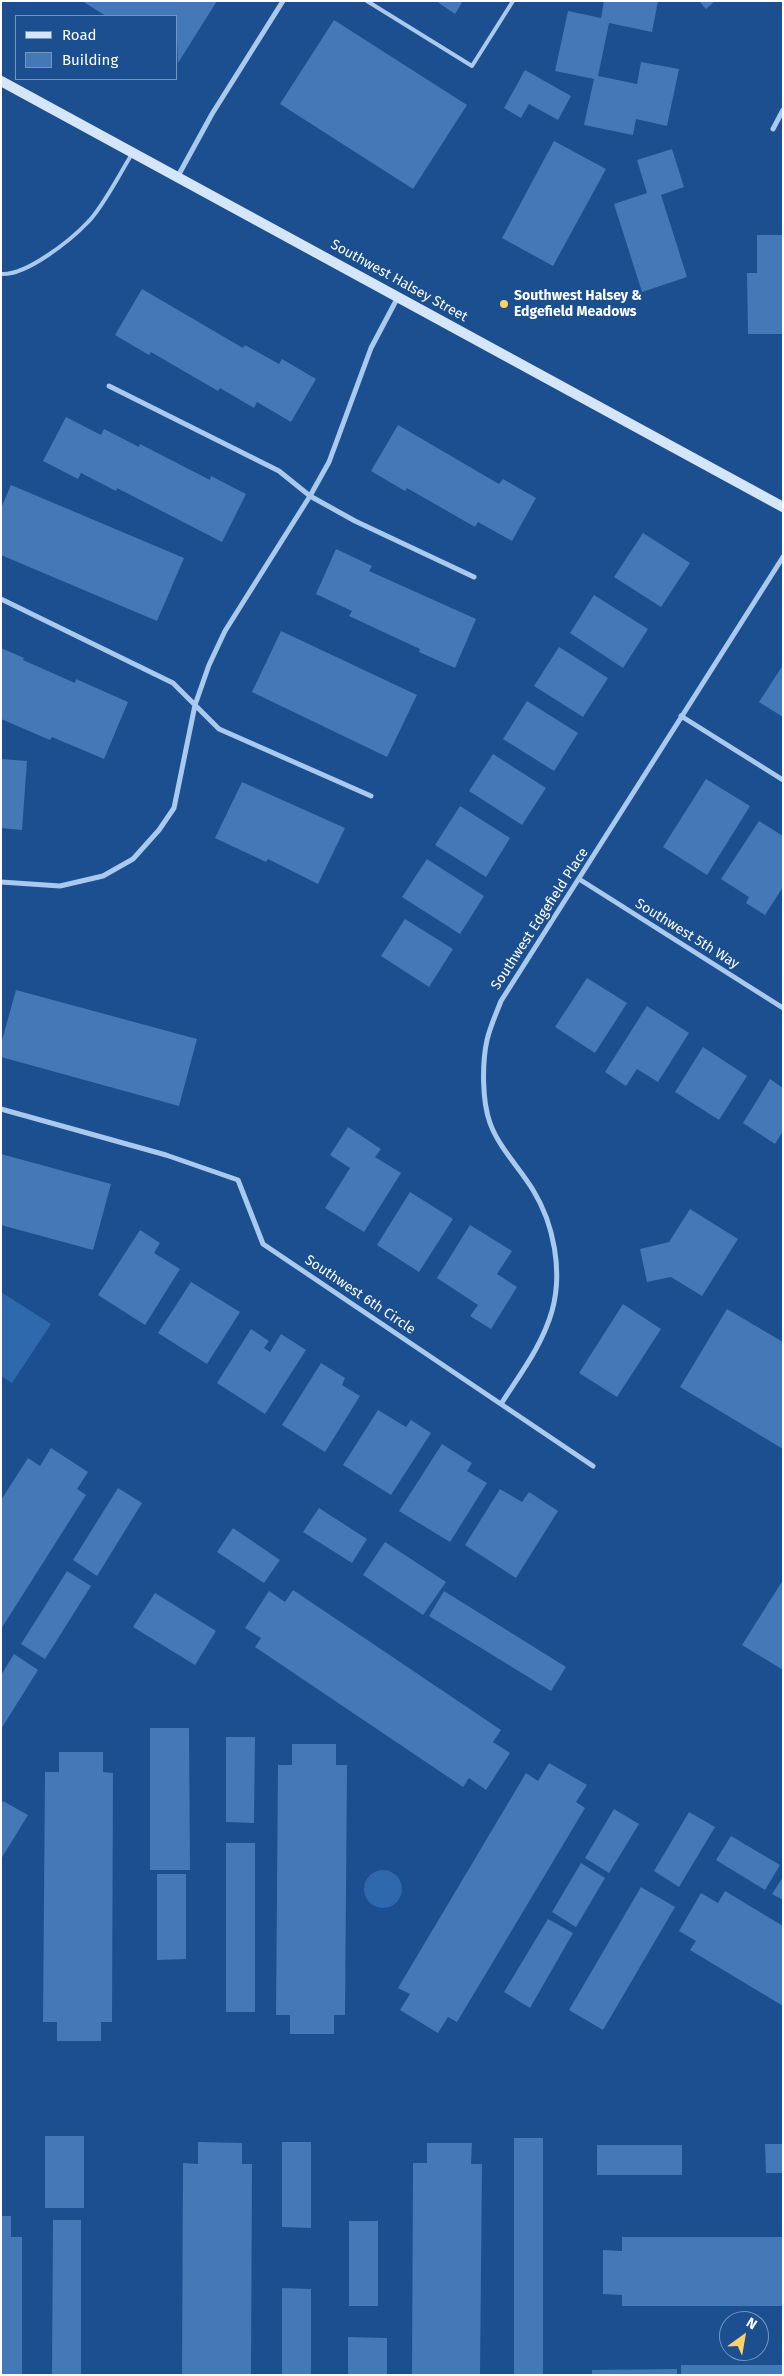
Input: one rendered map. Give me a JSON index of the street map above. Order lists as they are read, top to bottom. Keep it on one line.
{"streets":{"street":["Southwest Halsey Street","Southwest Edgefield Place","Southwest 5th Way","Southwest 6th Circle"]},"crossings":[["Southwest Edgefield Place","Southwest 5th Way"],["Southwest Edgefield Place","Southwest 6th Circle"]],"places":["Southwest Halsey & Edgefield Meadows"],"legend":["Road","Building"],"north":"top right"}
